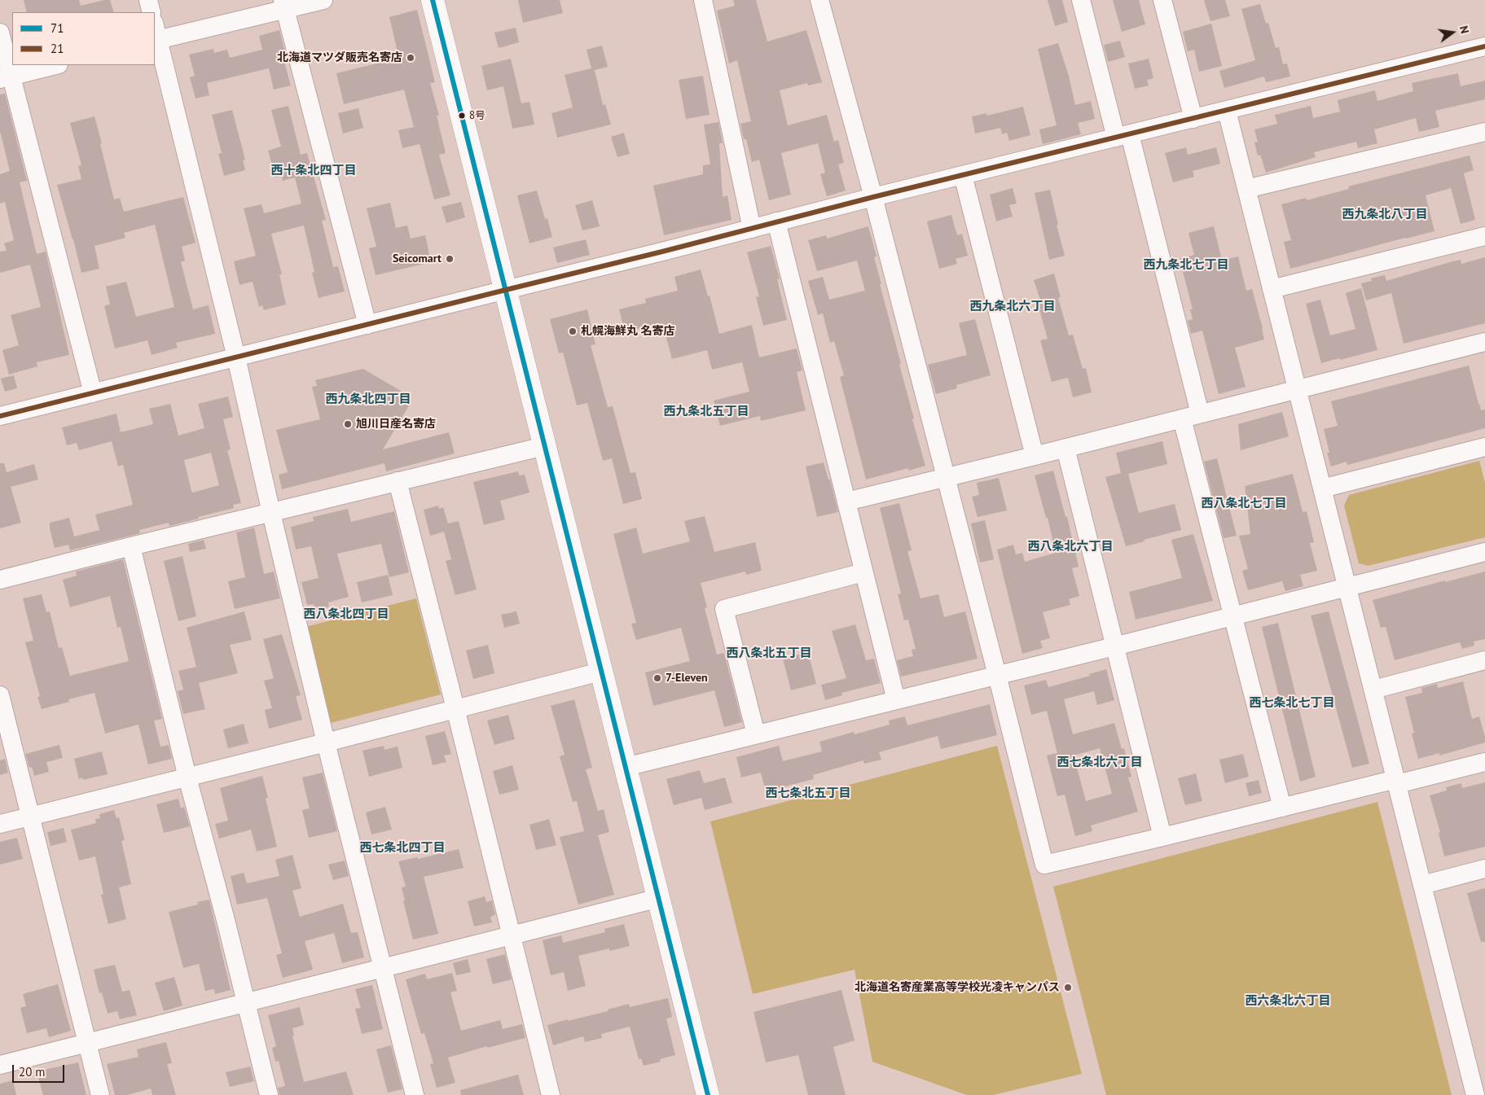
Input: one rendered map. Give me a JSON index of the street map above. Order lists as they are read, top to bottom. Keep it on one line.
{"districts":["西十条北四丁目","西九条北八丁目","西九条北七丁目","西九条北六丁目","西九条北四丁目","西九条北五丁目","西八条北七丁目","西八条北六丁目","西八条北四丁目","西八条北五丁目","西七条北七丁目","西七条北六丁目","西七条北五丁目","西七条北四丁目","西六条北六丁目"],"places":["北海道マツダ販売名寄店","8号","Seicomart","札幌海鮮丸 名寄店","旭川日産名寄店","7-Eleven","北海道名寄産業高等学校光凌キャンパス"],"lines":["transit line 71","transit line 21"],"legend":["71","21"],"scale_bar":"20 m","north":"right"}
